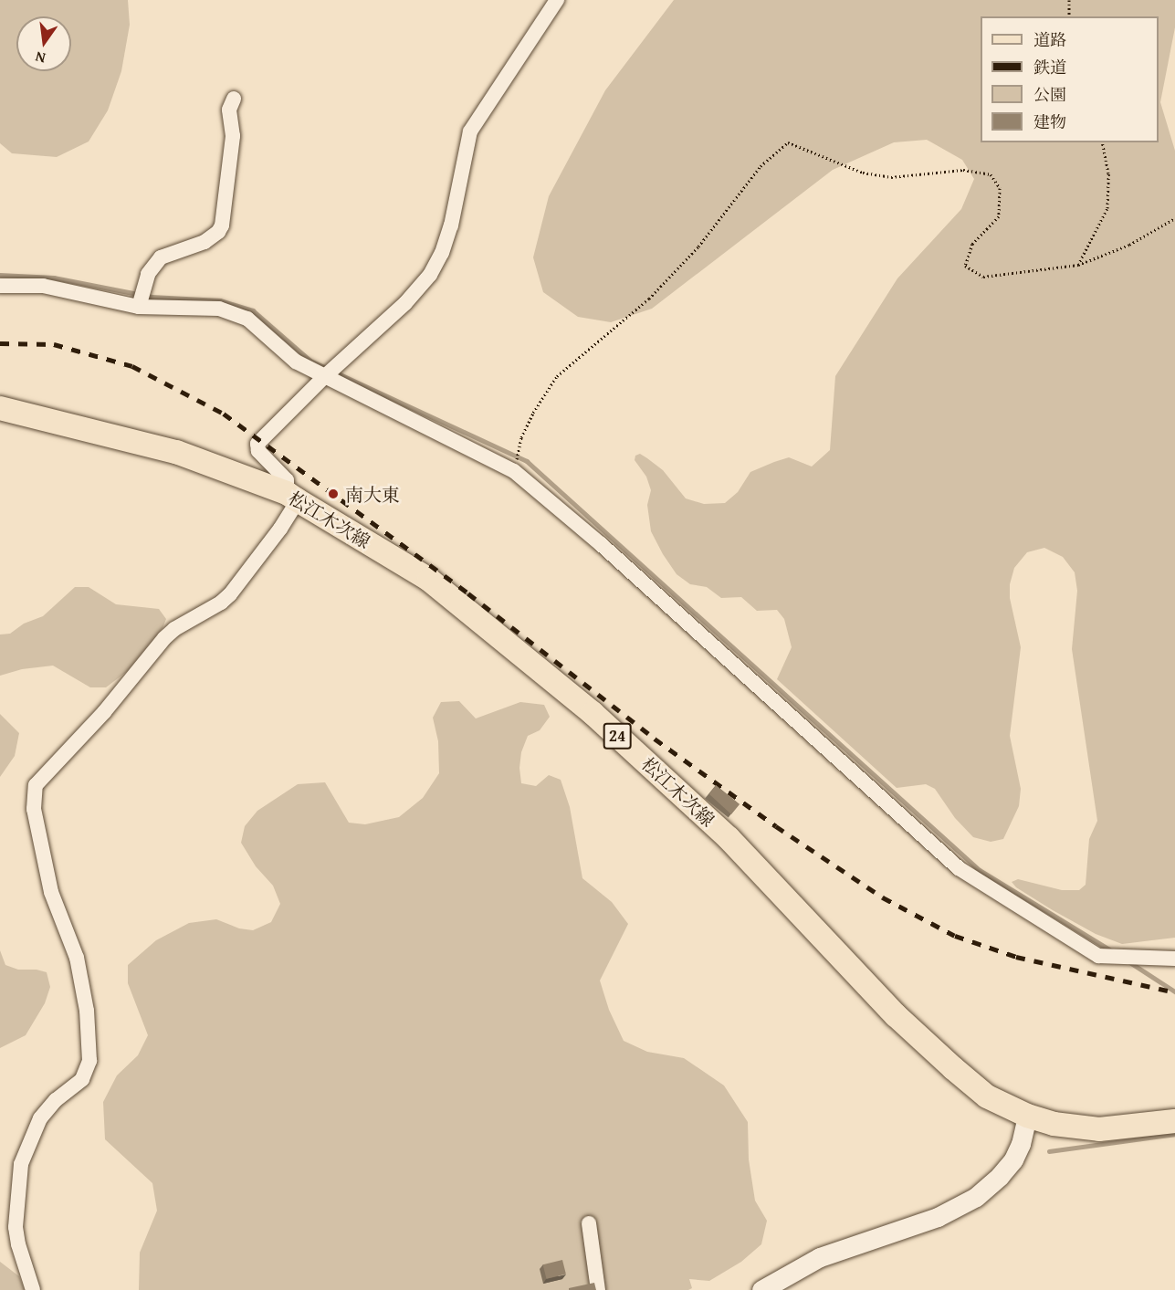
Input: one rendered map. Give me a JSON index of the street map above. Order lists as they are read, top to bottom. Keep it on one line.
{"streets":{"main road":["松江木次線","24"]},"places":["南大東"],"legend":["道路","鉄道","公園","建物"],"north":"bottom"}
